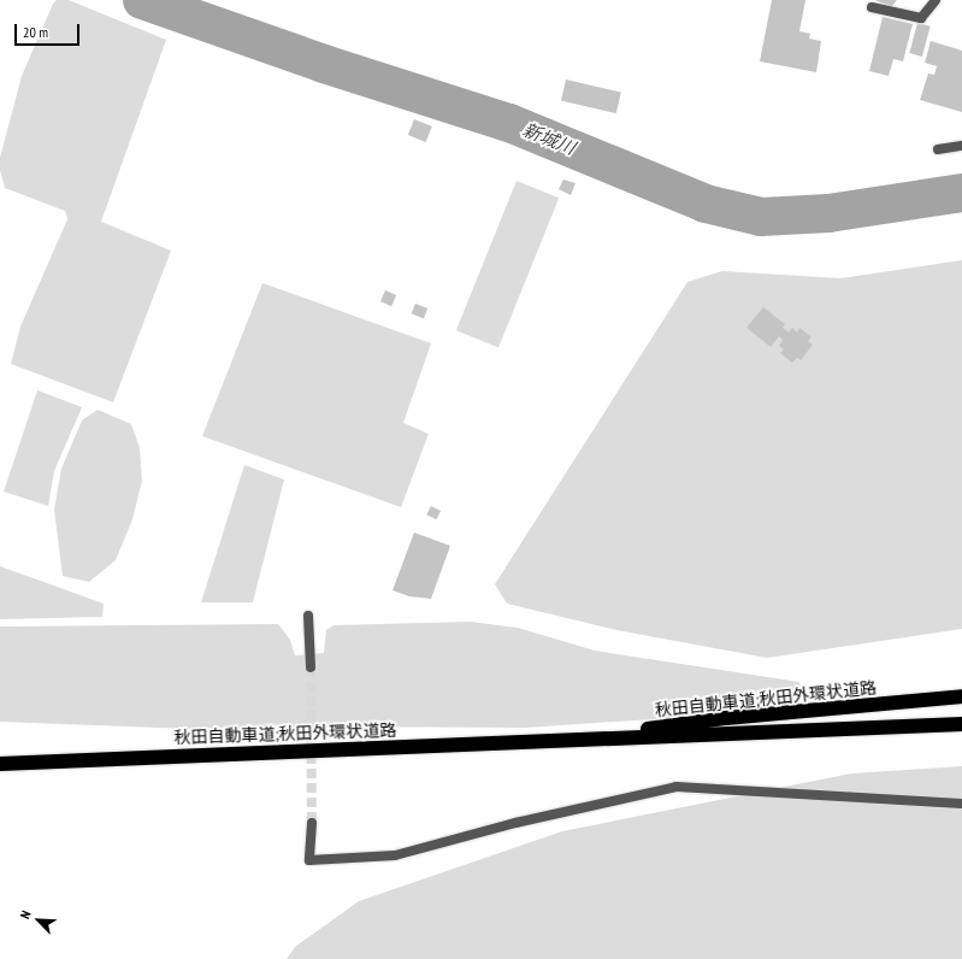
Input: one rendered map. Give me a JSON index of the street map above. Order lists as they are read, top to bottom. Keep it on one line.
{"streets":{"highway":["秋田自動車道;秋田外環状道路"]},"water":["新城川"],"scale_bar":"20 m","north":"top left"}
